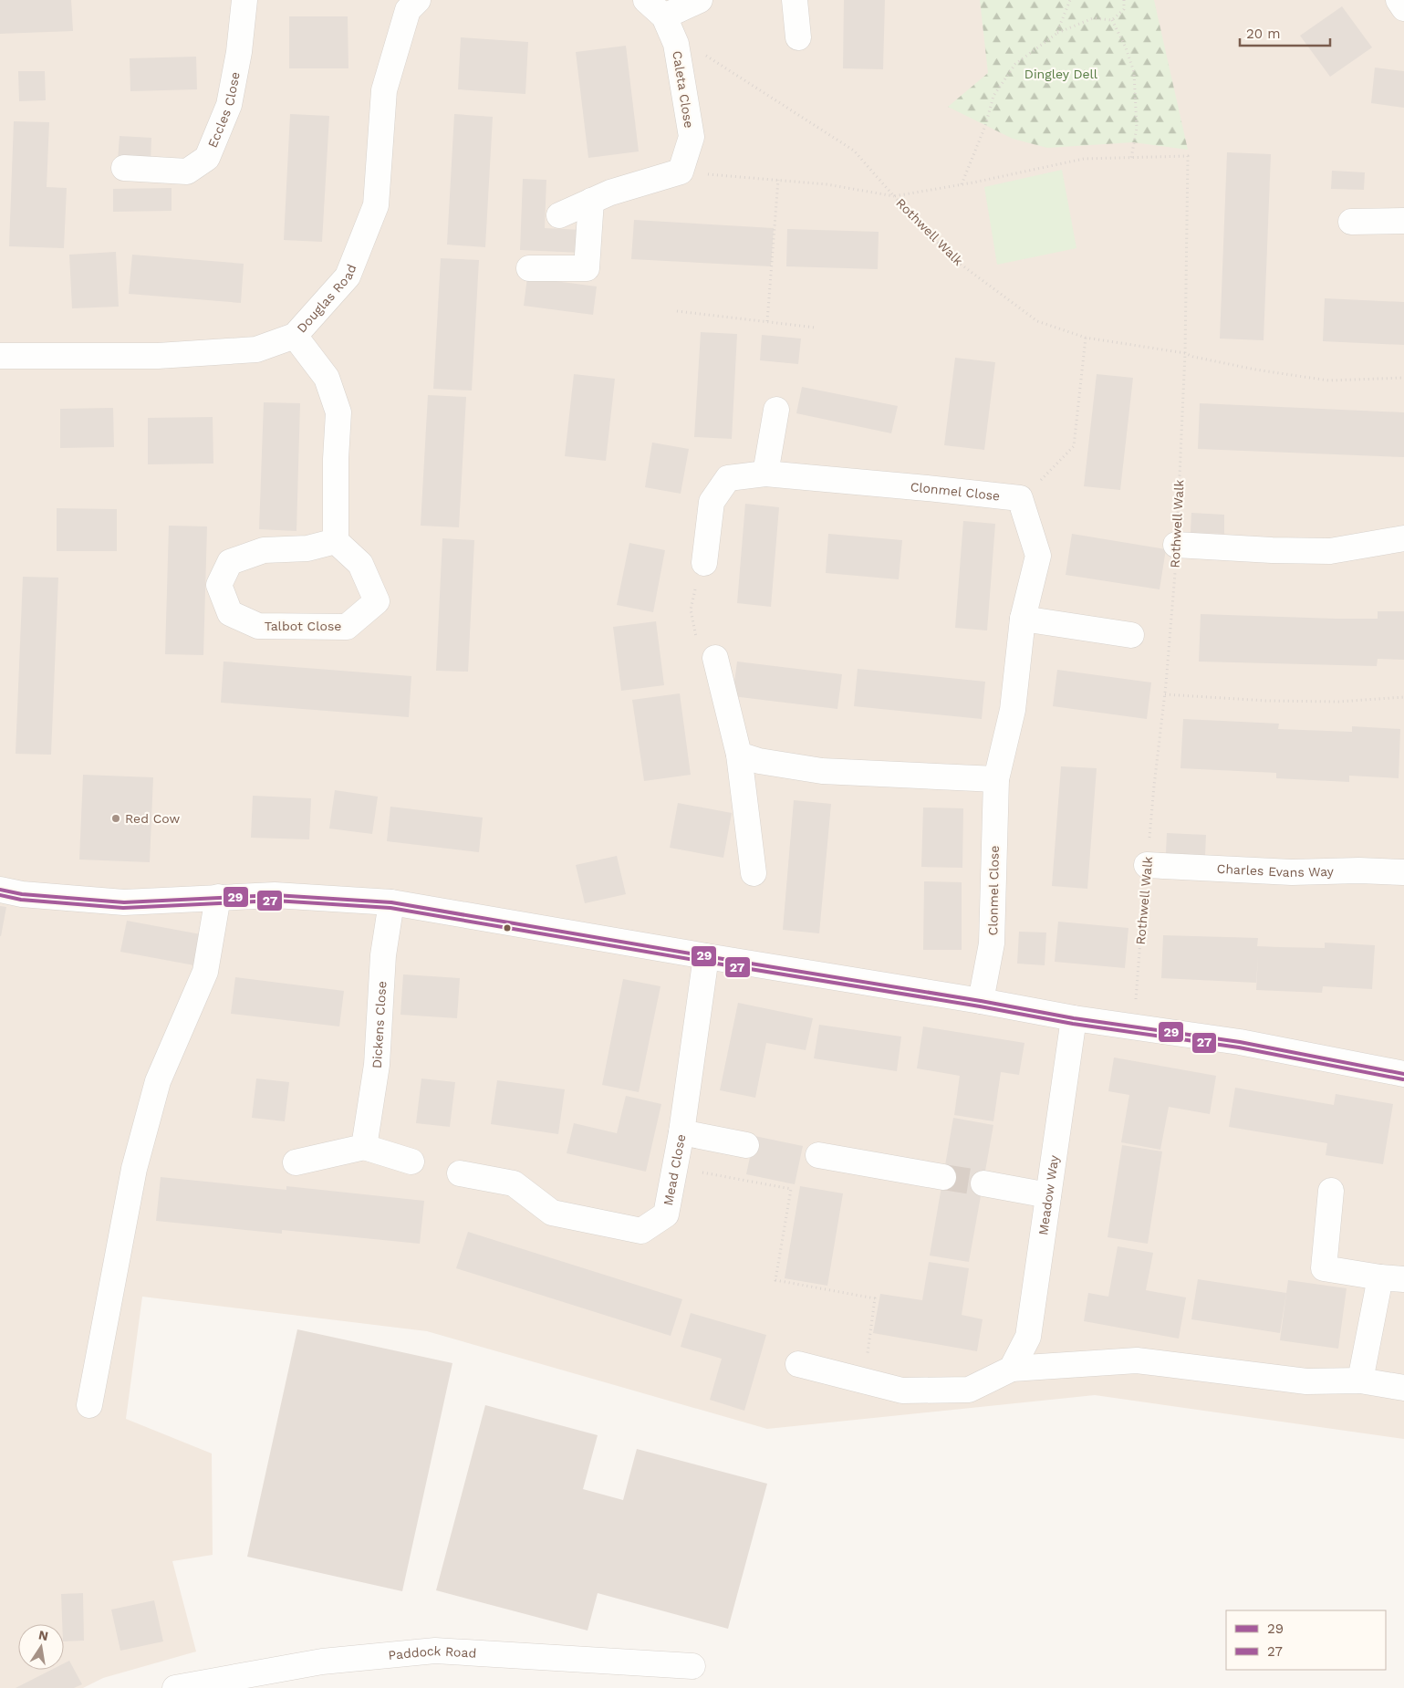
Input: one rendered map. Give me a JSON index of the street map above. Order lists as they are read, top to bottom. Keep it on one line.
{"streets":{"street":["Caleta Close","Eccles Close","Douglas Road","Clonmel Close","Talbot Close","Charles Evans Way","Dickens Close","Mead Close","Meadow Way","Paddock Road"],"path":["Rothwell Walk"]},"crossings":[["Caleta Close","Rothwell Walk"],["Rothwell Walk","Charles Evans Way"]],"parks":["Dingley Dell"],"places":["Red Cow"],"lines":["transit line 29","transit line 27"],"legend":["29","27"],"scale_bar":"20 m","north":"top"}
